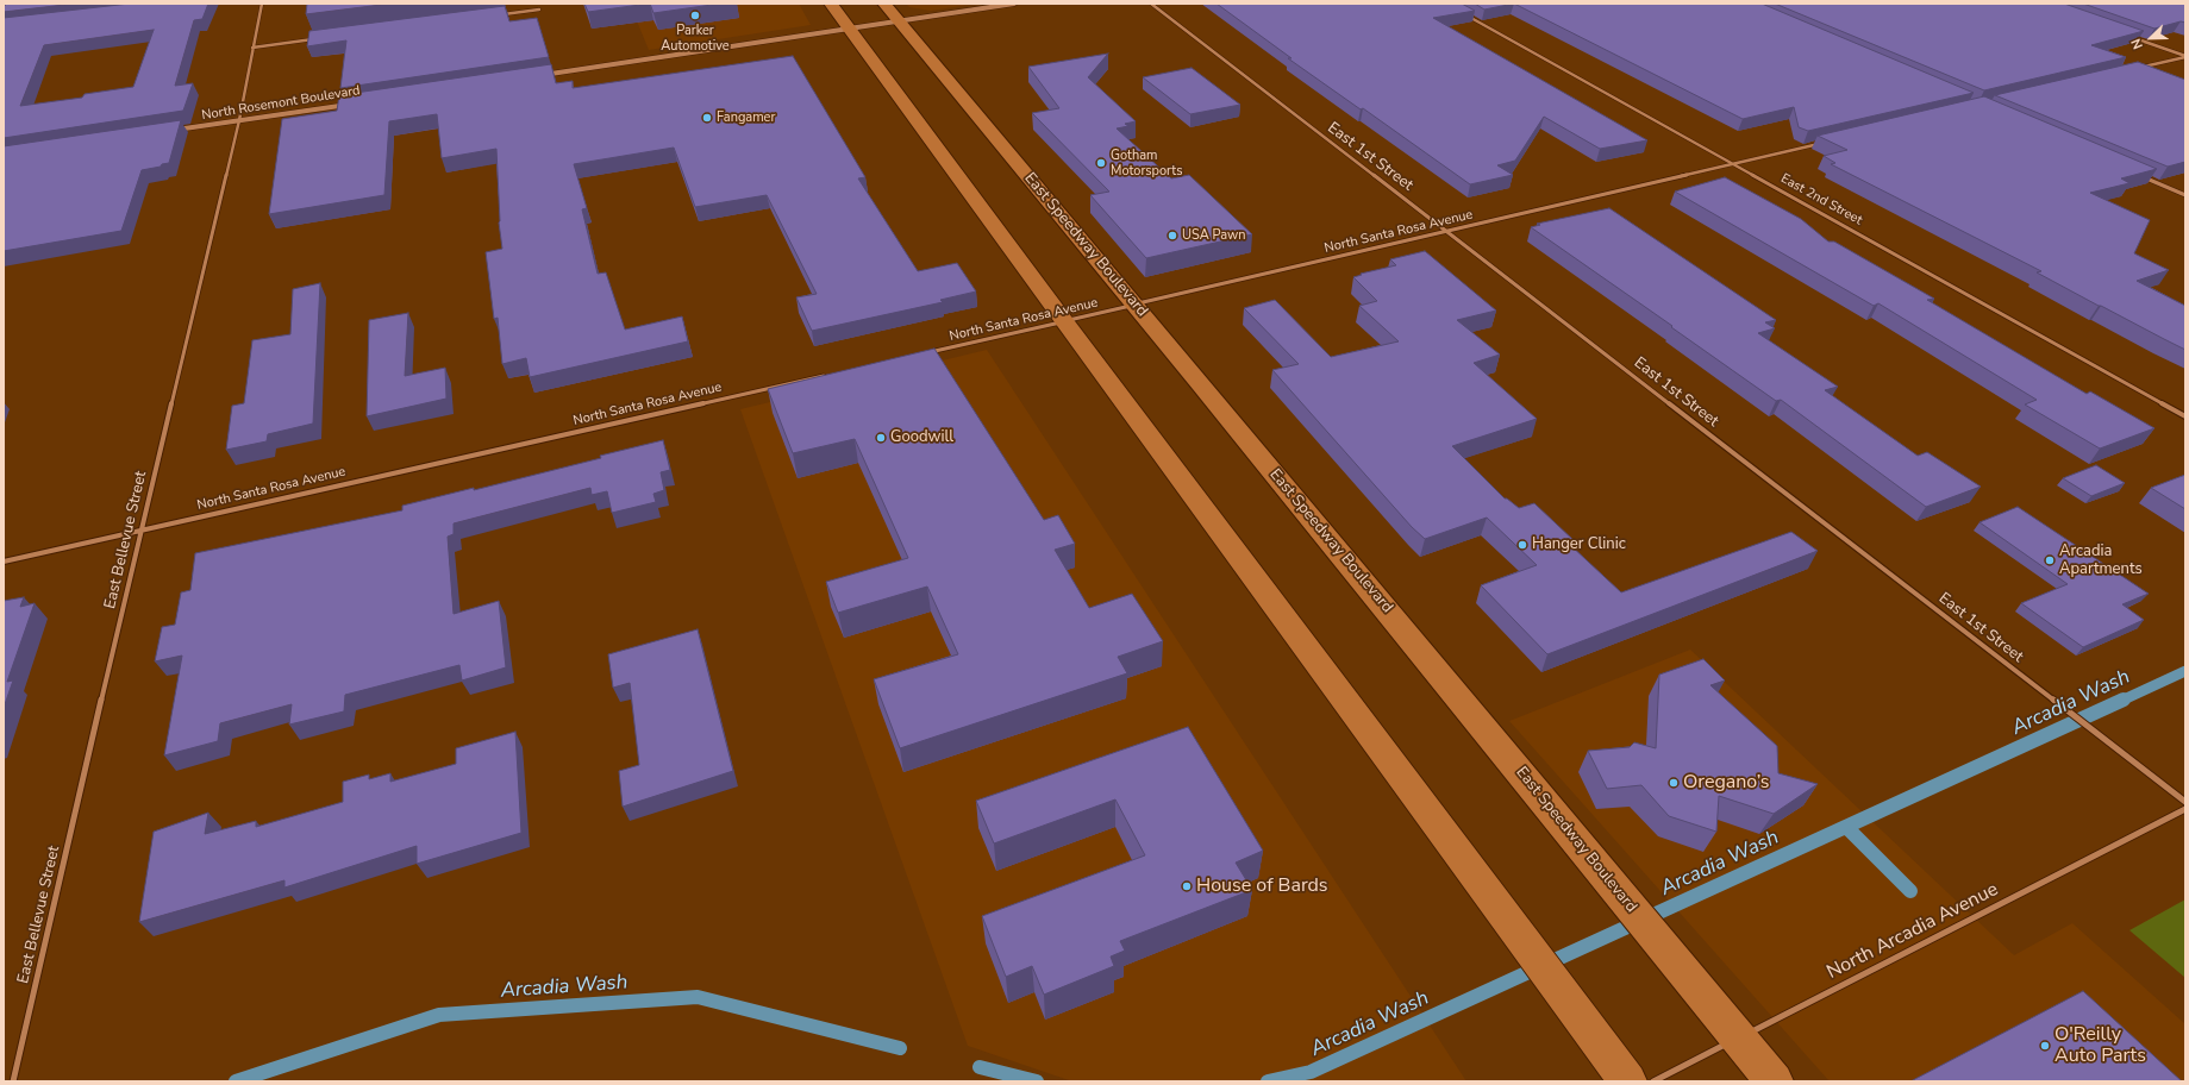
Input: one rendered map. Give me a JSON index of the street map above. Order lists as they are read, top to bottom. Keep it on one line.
{"streets":{"main road":["East Speedway Boulevard"],"street":["North Rosemont Boulevard","East 1st Street","East 2nd Street","North Santa Rosa Avenue","East Bellevue Street","North Arcadia Avenue"]},"crossings":[["North Rosemont Boulevard","East Bellevue Street"],["East 1st Street","North Santa Rosa Avenue"],["East 2nd Street","North Santa Rosa Avenue"],["North Santa Rosa Avenue","East Speedway Boulevard"],["North Santa Rosa Avenue","East Bellevue Street"],["East Speedway Boulevard","North Arcadia Avenue"]],"water":["Arcadia Wash"],"places":["Parker Automotive","Fangamer","Gotham Motorsports","USA Pawn","Goodwill","Hanger Clinic","Arcadia Apartments","Oregano’s","House of Bards","O'Reilly Auto Parts"],"north":"bottom left"}
